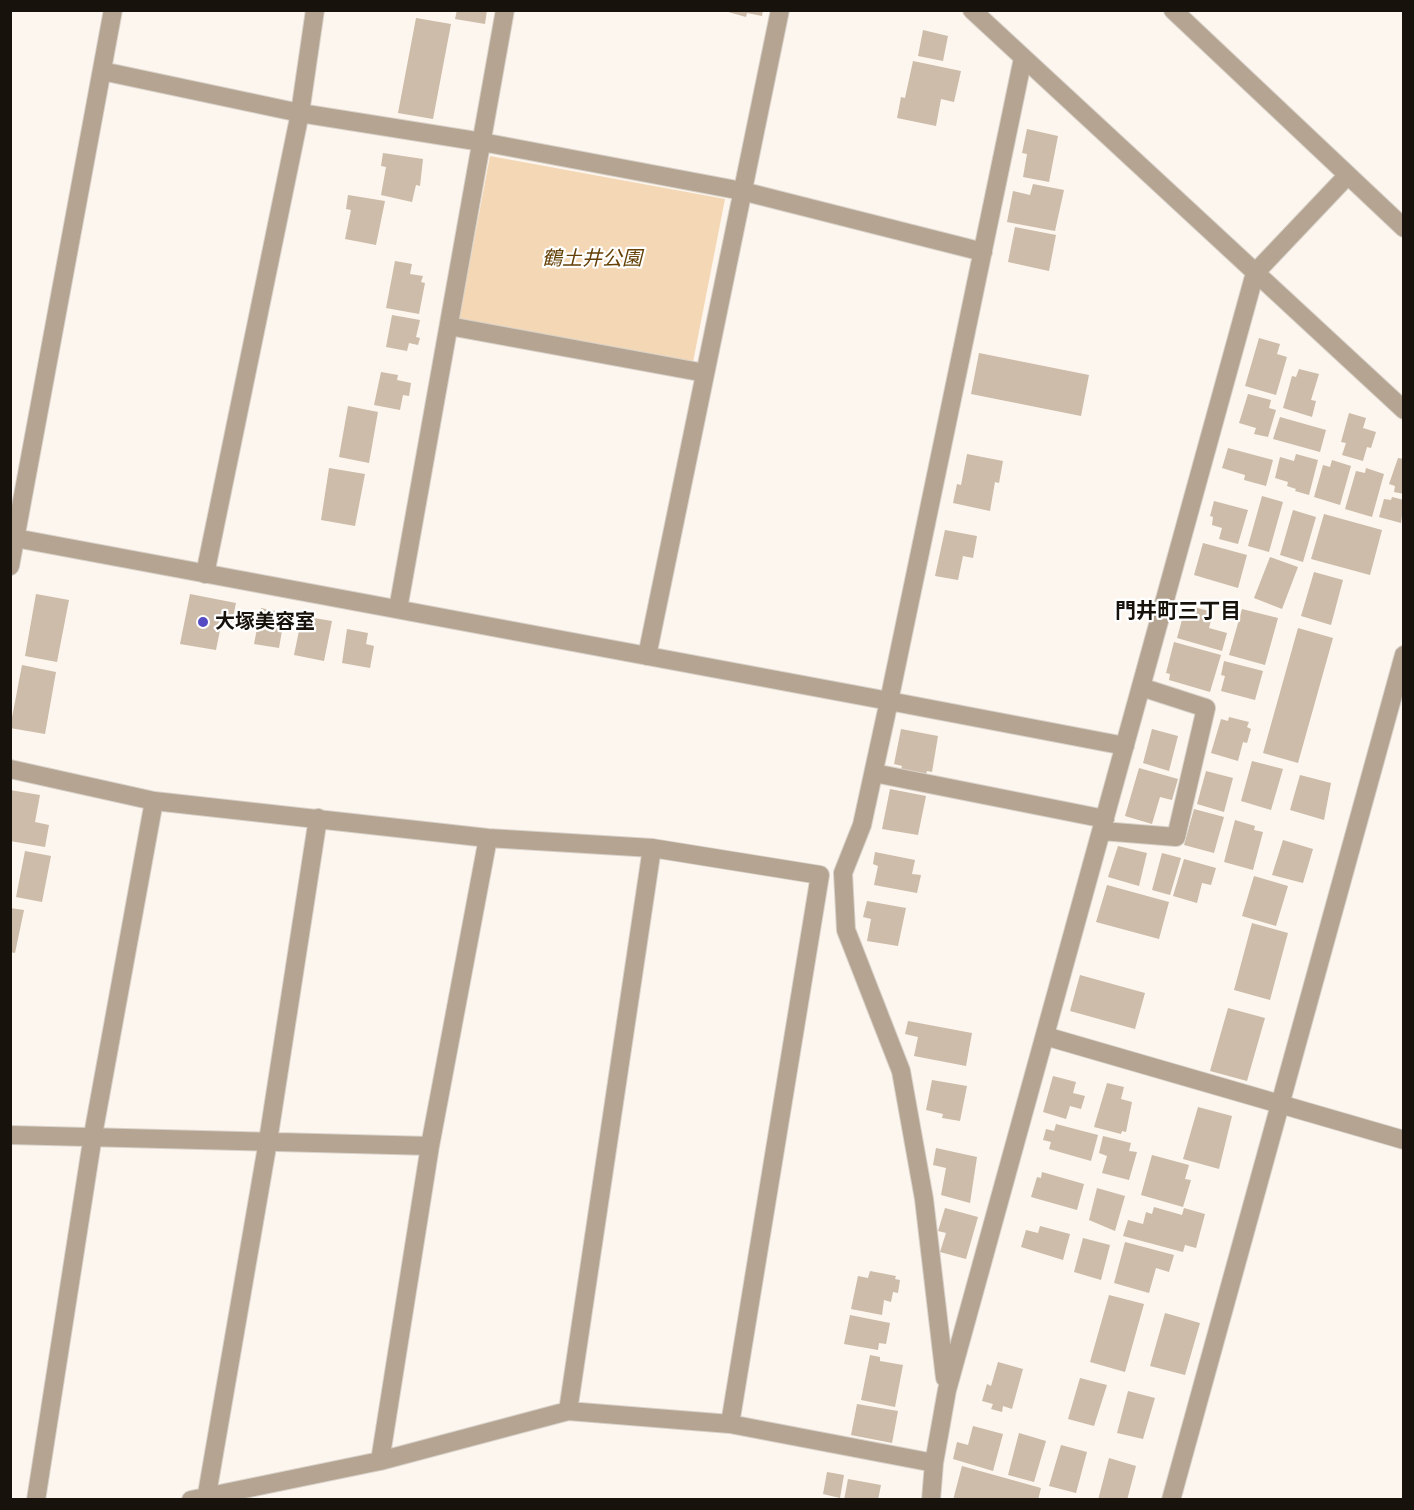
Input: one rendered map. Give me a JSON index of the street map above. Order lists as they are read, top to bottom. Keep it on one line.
{"districts":["門井町三丁目"],"parks":["鶴土井公園"],"places":["大塚美容室"]}
